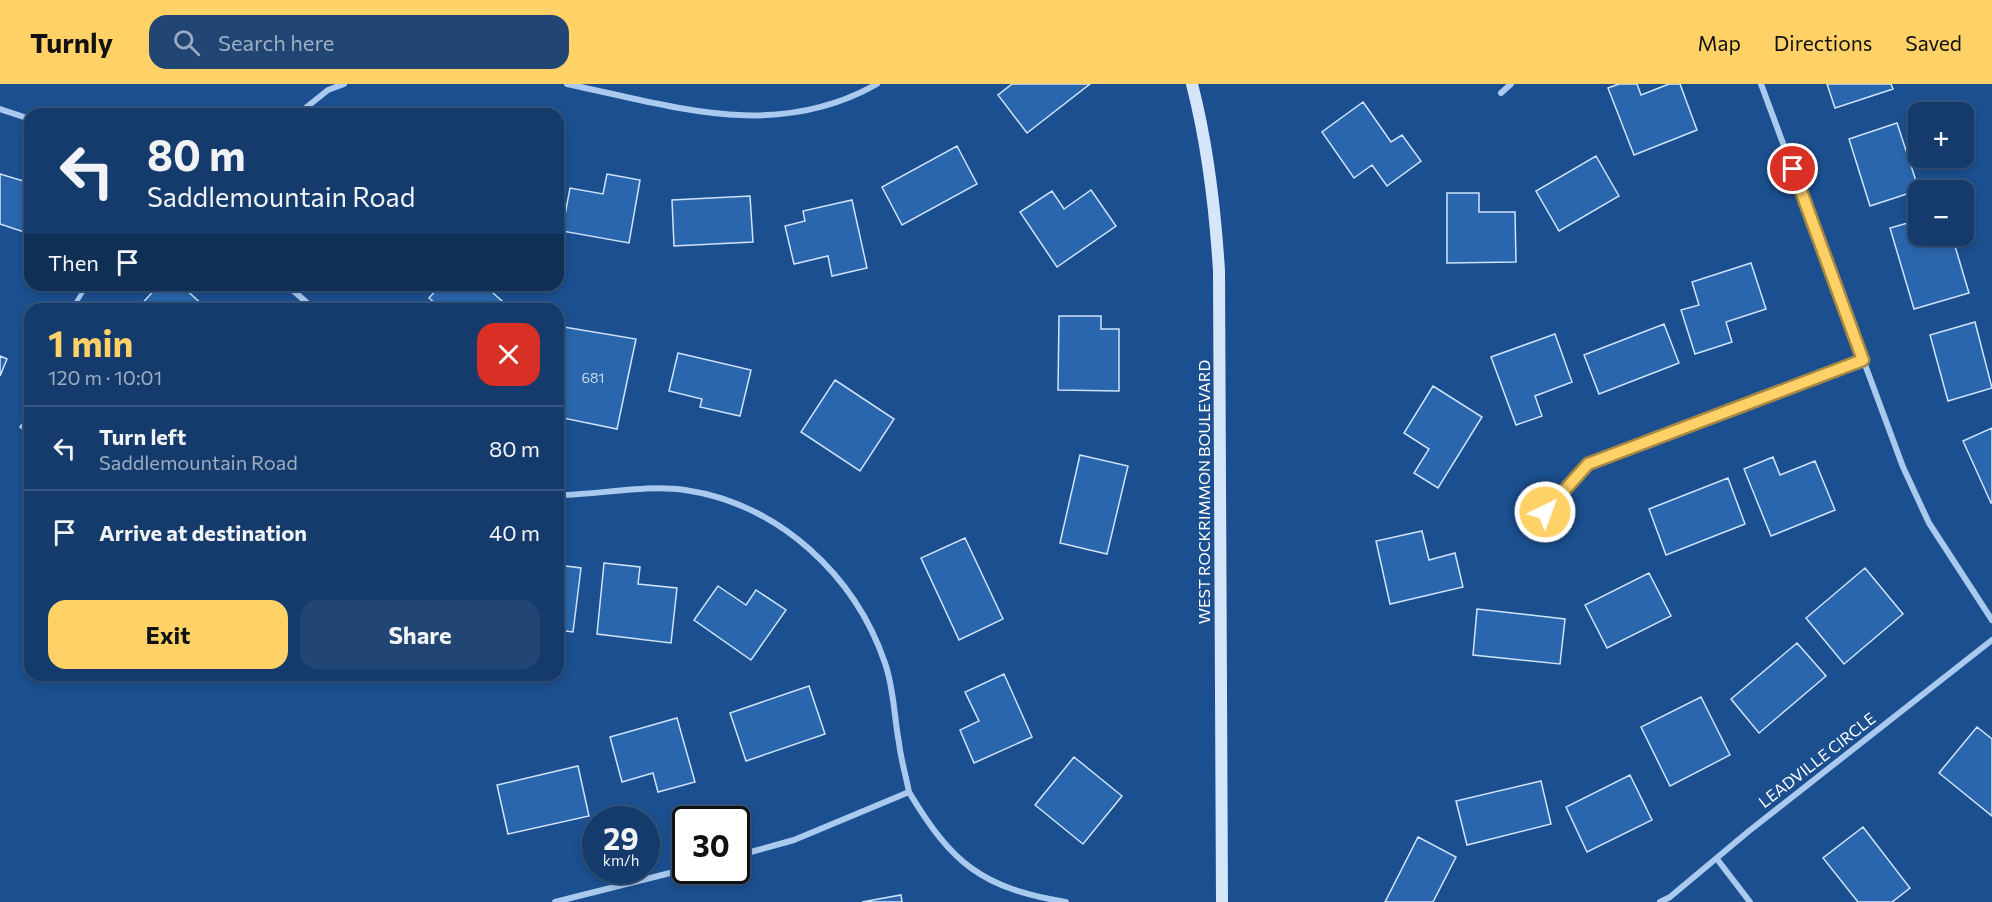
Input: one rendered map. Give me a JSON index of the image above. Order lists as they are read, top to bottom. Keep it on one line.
{"streets":{"main road":["WEST ROCKRIMMON BOULEVARD"],"street":["LEADVILLE CIRCLE"]},"house_numbers":["681"],"page":{"header":"Turnly","search":"Search here","nav":["Map","Directions","Saved"],"map_buttons":["+","−"],"turn":["80 m","Saddlemountain Road"],"then":"Then","heading":["1 min","120 m · 10:01"],"list":[{"name":"Turn left","note":"Saddlemountain Road","value":"80 m"},{"name":"Arrive at destination","value":"40 m"}],"buttons":["Exit","Share"],"speed":"29 km/h","limit":"30"}}
